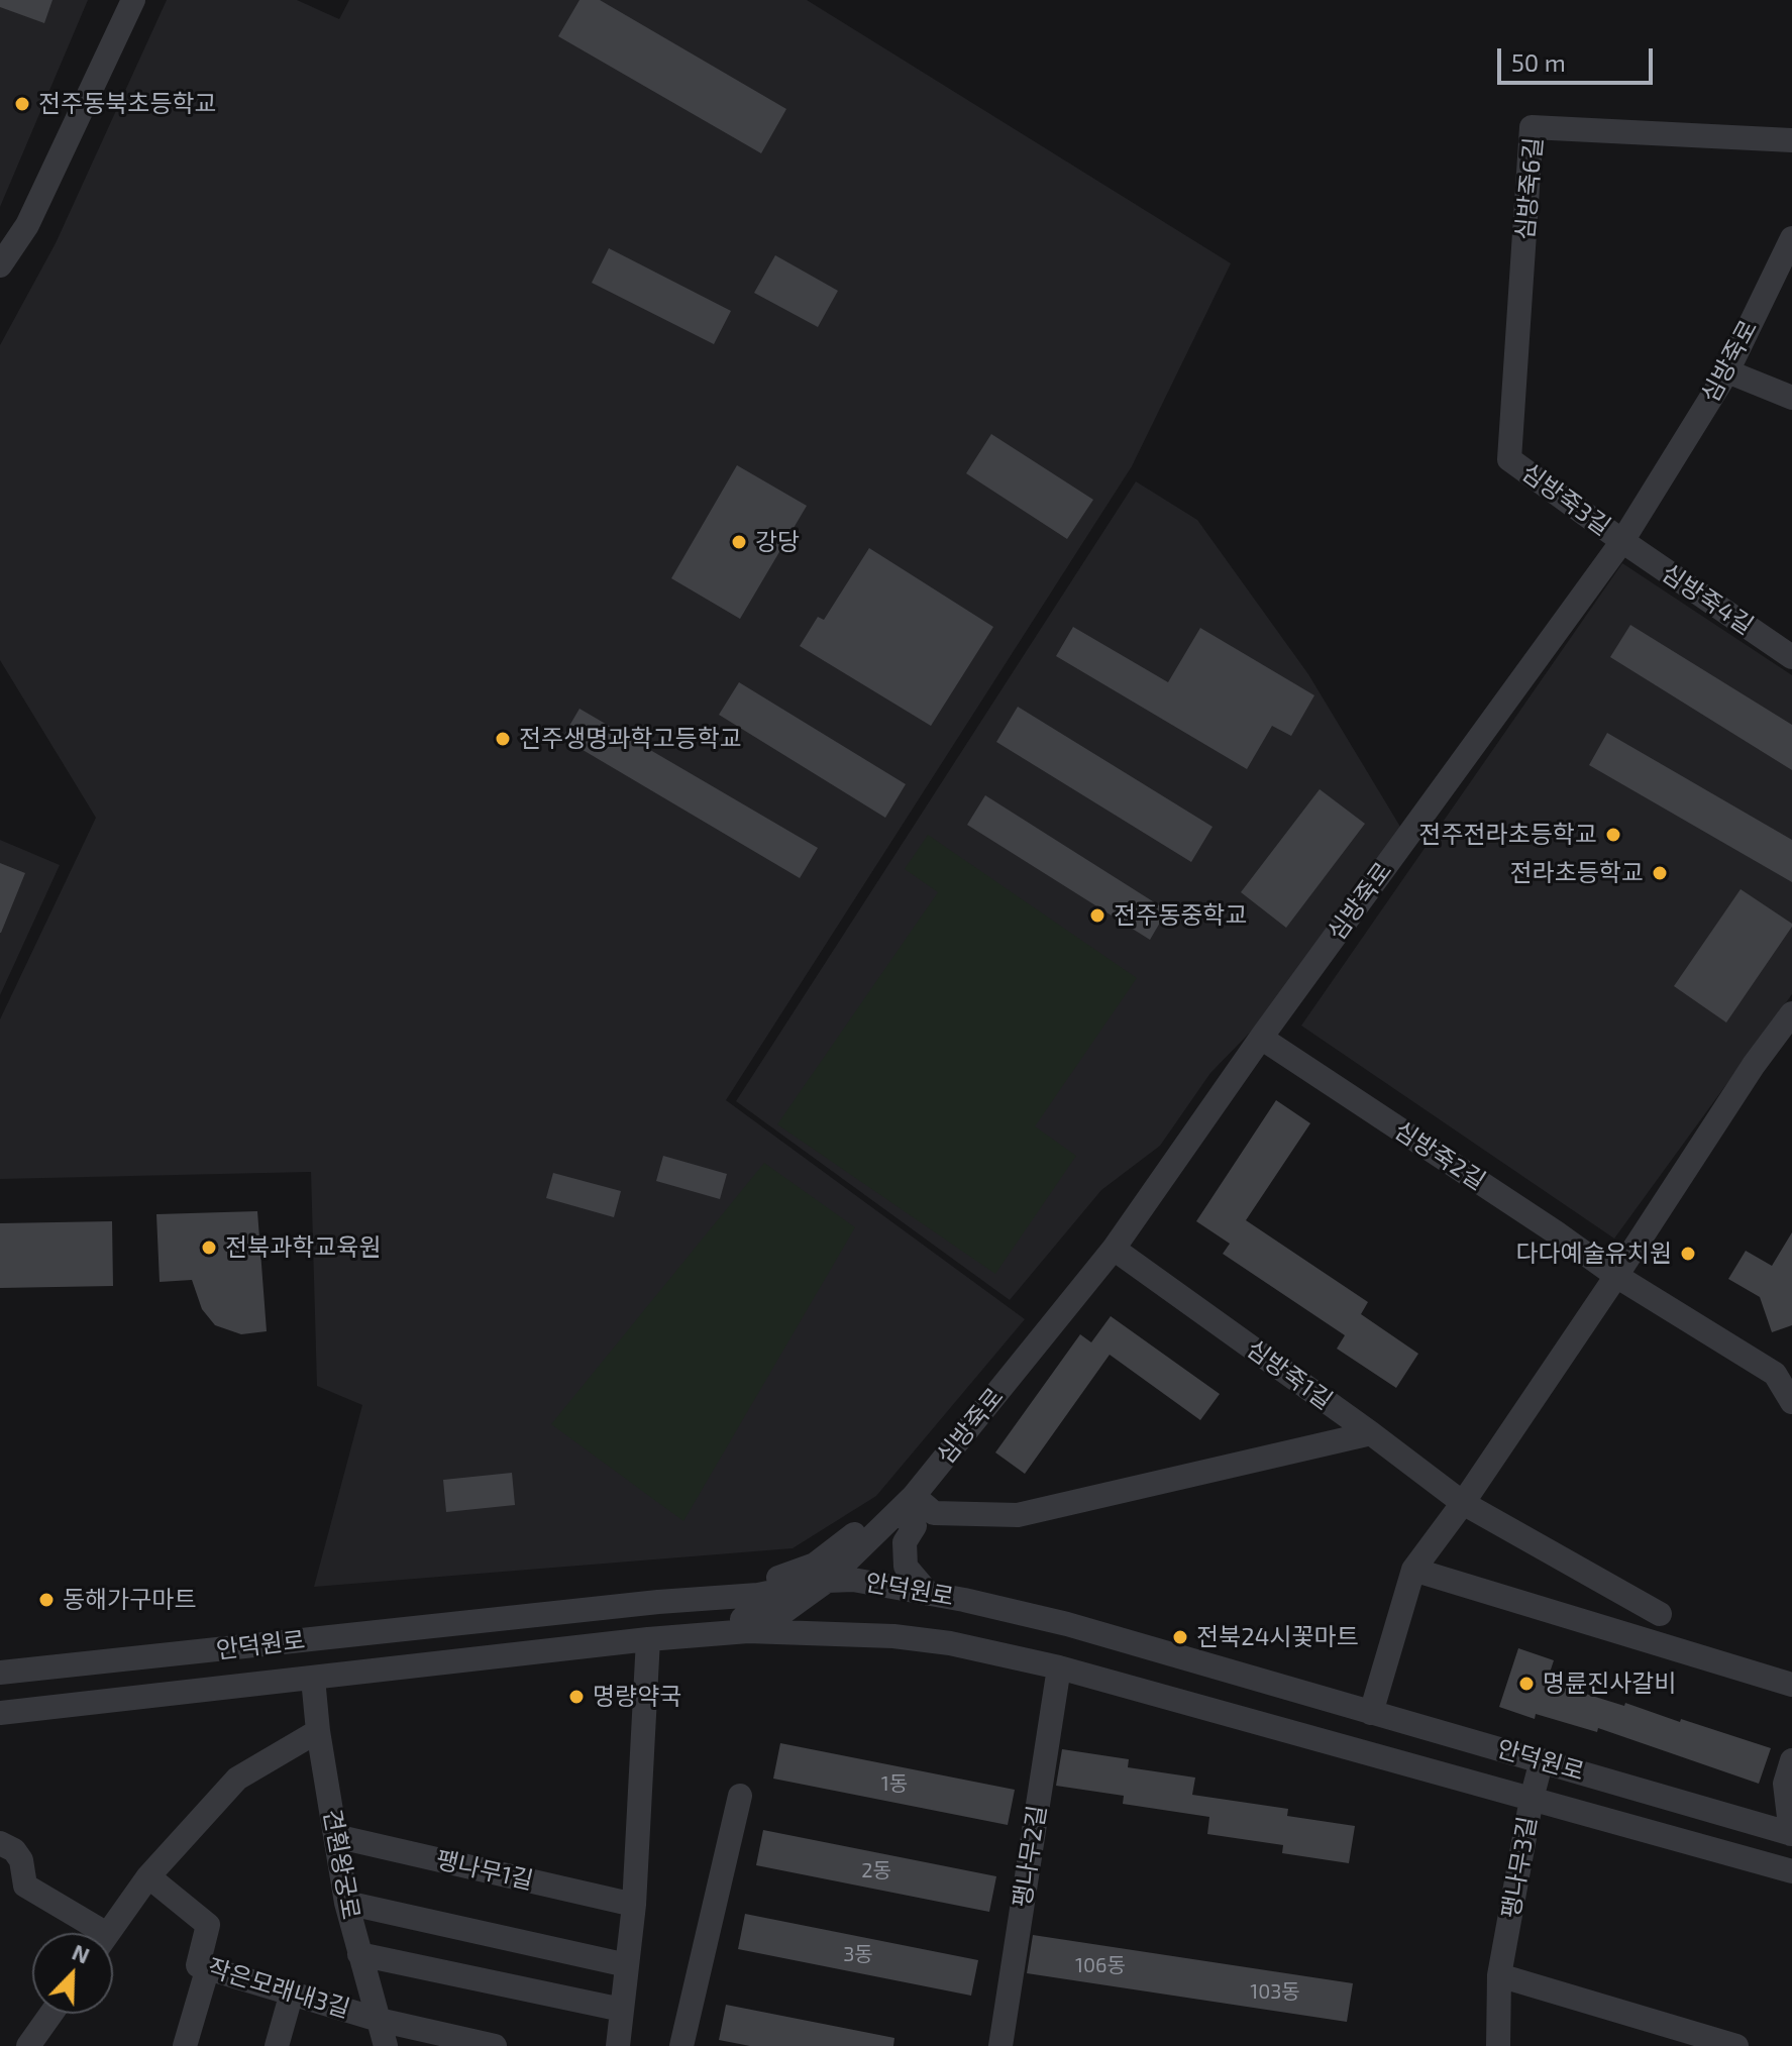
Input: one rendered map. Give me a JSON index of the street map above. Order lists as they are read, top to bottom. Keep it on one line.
{"streets":{"street":["심방죽6길","심방죽로","심방죽3길","심방죽4길","심방죽2길","심방죽1길","안덕원로","팽나무2길","견훤왕궁로","팽나무3길","팽나무1길","작은모래내3길"]},"crossings":[["심방죽6길","심방죽3길"],["심방죽로","심방죽3길"],["심방죽로","심방죽4길"],["심방죽로","심방죽2길"],["심방죽로","심방죽1길"],["심방죽로","안덕원로"],["심방죽3길","심방죽4길"],["안덕원로","팽나무2길"],["안덕원로","견훤왕궁로"],["안덕원로","팽나무3길"],["견훤왕궁로","팽나무1길"],["견훤왕궁로","작은모래내3길"]],"places":["전주동북초등학교","강당","전주생명과학고등학교","전주전라초등학교","전라초등학교","전주동중학교","전북과학교육원","다다예술유치원","동해가구마트","전북24시꽃마트","명륜진사갈비","명량약국"],"house_numbers":["1동","2동","3동","106동","103동"],"scale_bar":"50 m","north":"top right"}
